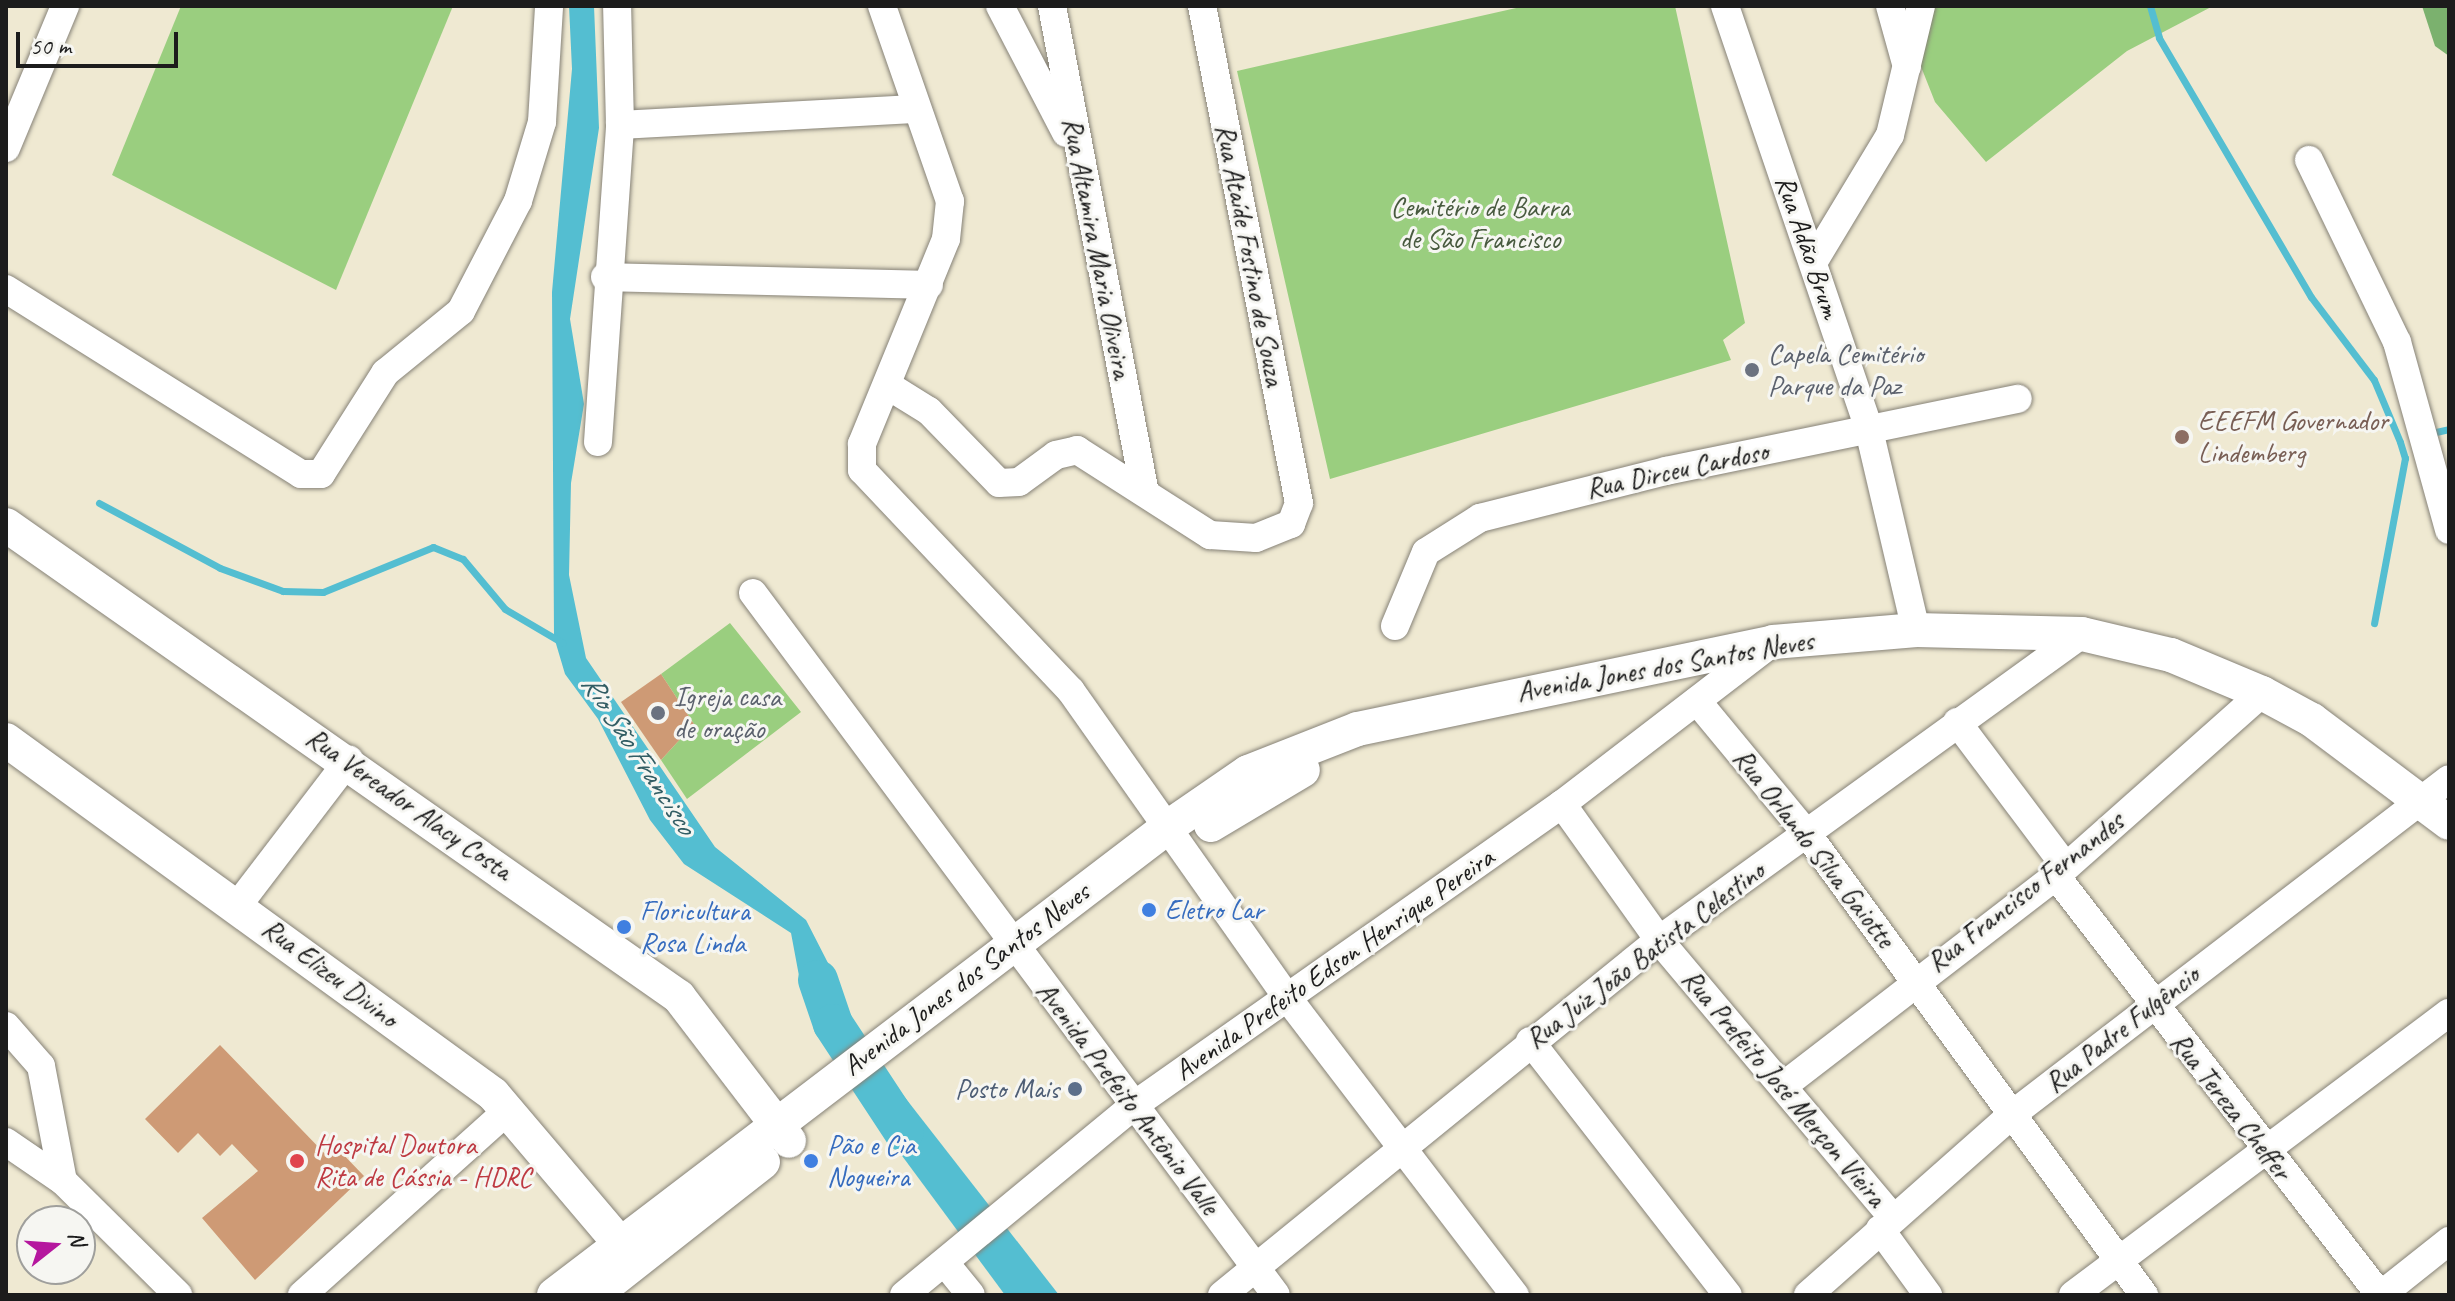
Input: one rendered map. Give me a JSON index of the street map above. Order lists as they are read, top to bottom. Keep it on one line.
{"streets":{"main road":["Avenida Jones dos Santos Neves","Rua Vereador Alacy Costa","Rua Elizeu Divino"],"street":["Rua Adão Brum","Rua Altamira Maria Oliveira","Rua Ataíde Fostino de Souza","Rua Dirceu Cardoso","Rua Orlando Silva Gaiotte","Rua Francisco Fernandes","Rua Juiz João Batista Celestino","Avenida Prefeito Edson Henrique Pereira","Rua Padre Fulgêncio","Rua Prefeito José Merçon Vieira","Avenida Prefeito Antônio Valle","Rua Tereza Cheffer"]},"crossings":[["Rua Adão Brum","Rua Dirceu Cardoso"],["Rua Adão Brum","Avenida Jones dos Santos Neves"],["Rua Altamira Maria Oliveira","Rua Ataíde Fostino de Souza"],["Avenida Jones dos Santos Neves","Rua Vereador Alacy Costa"],["Avenida Jones dos Santos Neves","Rua Francisco Fernandes"],["Avenida Jones dos Santos Neves","Rua Juiz João Batista Celestino"],["Avenida Jones dos Santos Neves","Avenida Prefeito Edson Henrique Pereira"],["Avenida Jones dos Santos Neves","Rua Elizeu Divino"],["Avenida Jones dos Santos Neves","Rua Padre Fulgêncio"],["Avenida Jones dos Santos Neves","Avenida Prefeito Antônio Valle"],["Rua Orlando Silva Gaiotte","Rua Francisco Fernandes"],["Rua Orlando Silva Gaiotte","Rua Juiz João Batista Celestino"],["Rua Orlando Silva Gaiotte","Avenida Prefeito Edson Henrique Pereira"],["Rua Orlando Silva Gaiotte","Rua Padre Fulgêncio"],["Rua Francisco Fernandes","Rua Prefeito José Merçon Vieira"],["Rua Francisco Fernandes","Rua Tereza Cheffer"],["Rua Juiz João Batista Celestino","Rua Prefeito José Merçon Vieira"],["Rua Juiz João Batista Celestino","Avenida Prefeito Antônio Valle"],["Rua Juiz João Batista Celestino","Rua Tereza Cheffer"],["Avenida Prefeito Edson Henrique Pereira","Rua Prefeito José Merçon Vieira"],["Avenida Prefeito Edson Henrique Pereira","Avenida Prefeito Antônio Valle"],["Rua Padre Fulgêncio","Rua Prefeito José Merçon Vieira"],["Rua Padre Fulgêncio","Rua Tereza Cheffer"]],"water":["Rio São Francisco"],"parks":["Cemitério de Barra de São Francisco"],"places":["Capela Cemitério Parque da Paz","EEEFM Governador Lindemberg","Igreja casa de oração","Eletro Lar","Floricultura Rosa Linda","Posto Mais","Hospital Doutora Rita de Cássia - HDRC","Pão e Cia Nogueira"],"scale_bar":"50 m","north":"right"}
